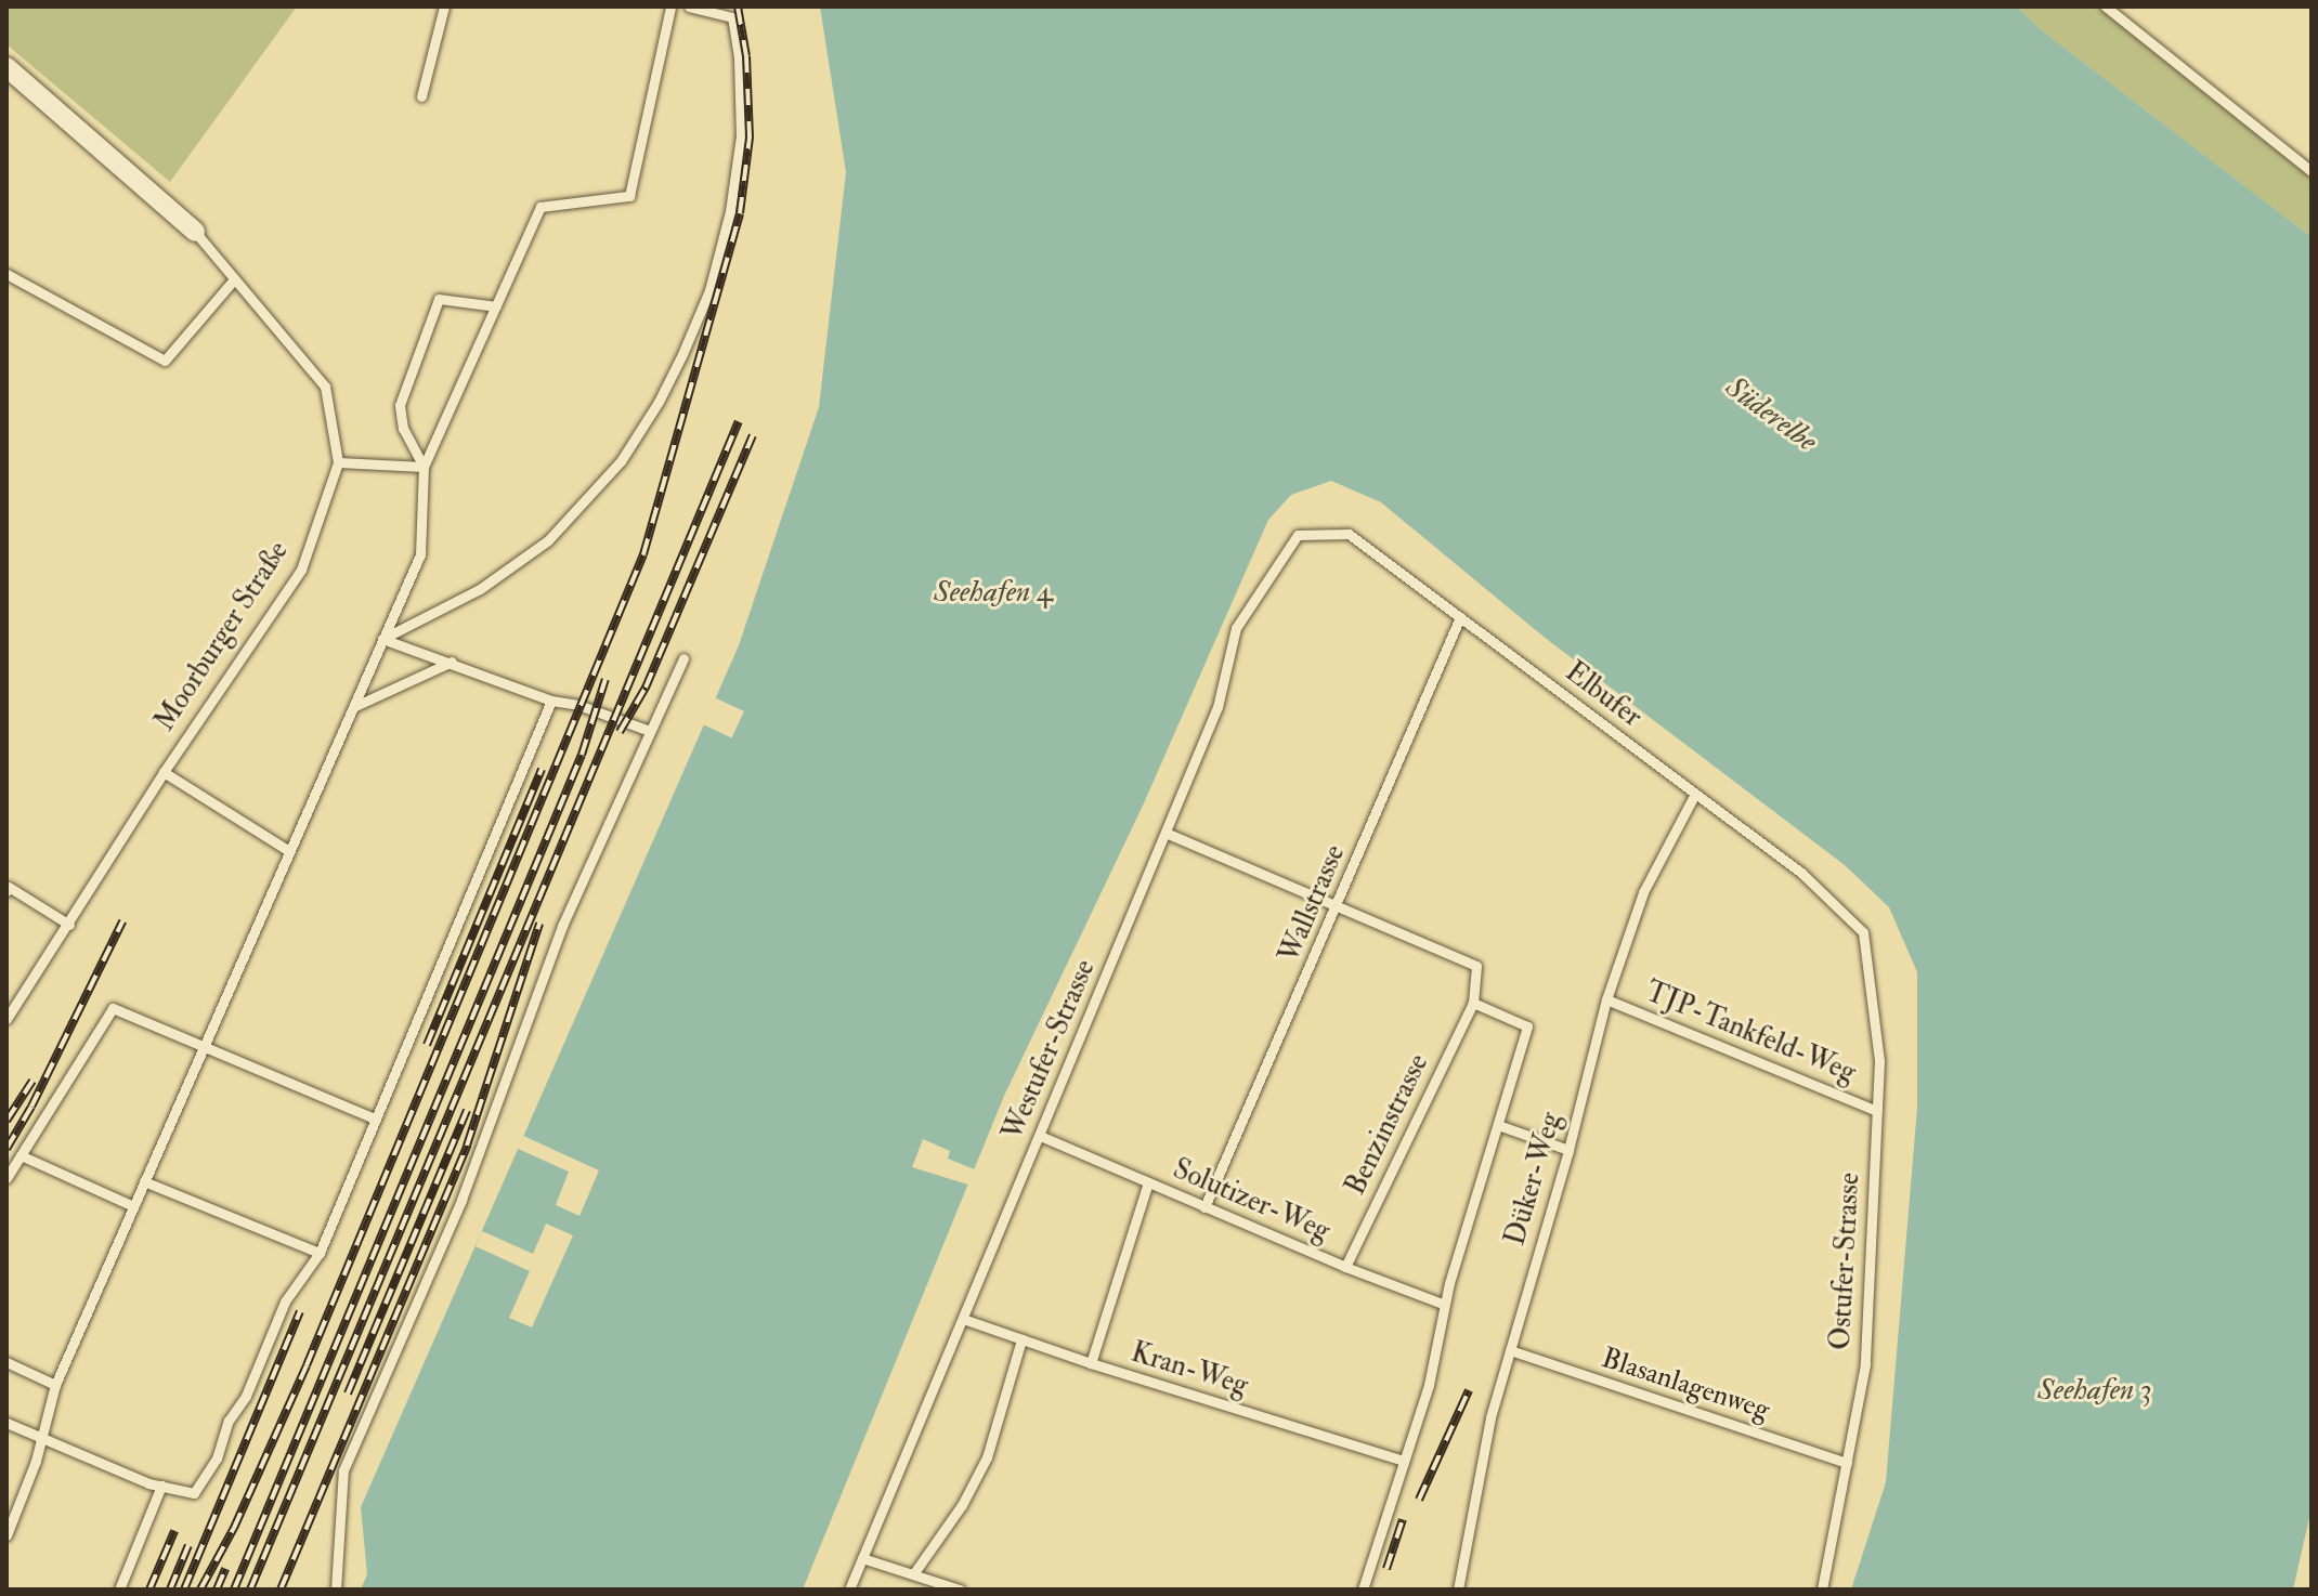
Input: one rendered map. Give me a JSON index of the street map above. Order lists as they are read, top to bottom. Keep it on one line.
{"streets":{"lane":["Moorburger Straße","Elbufer","Wallstrasse","TJP-Tankfeld-Weg","Westufer-Strasse","Benzinstrasse","Düker-Weg","Solutizer-Weg","Ostufer-Strasse","Kran-Weg","Blasanlagenweg"]},"crossings":[["Elbufer","Wallstrasse"],["Elbufer","Westufer-Strasse"],["Elbufer","Düker-Weg"],["Elbufer","Ostufer-Strasse"],["Wallstrasse","Solutizer-Weg"],["TJP-Tankfeld-Weg","Düker-Weg"],["TJP-Tankfeld-Weg","Ostufer-Strasse"],["Westufer-Strasse","Solutizer-Weg"],["Westufer-Strasse","Kran-Weg"],["Benzinstrasse","Solutizer-Weg"],["Düker-Weg","Blasanlagenweg"],["Ostufer-Strasse","Blasanlagenweg"]],"water":["Süderelbe","Seehafen 4","Seehafen 3"]}
